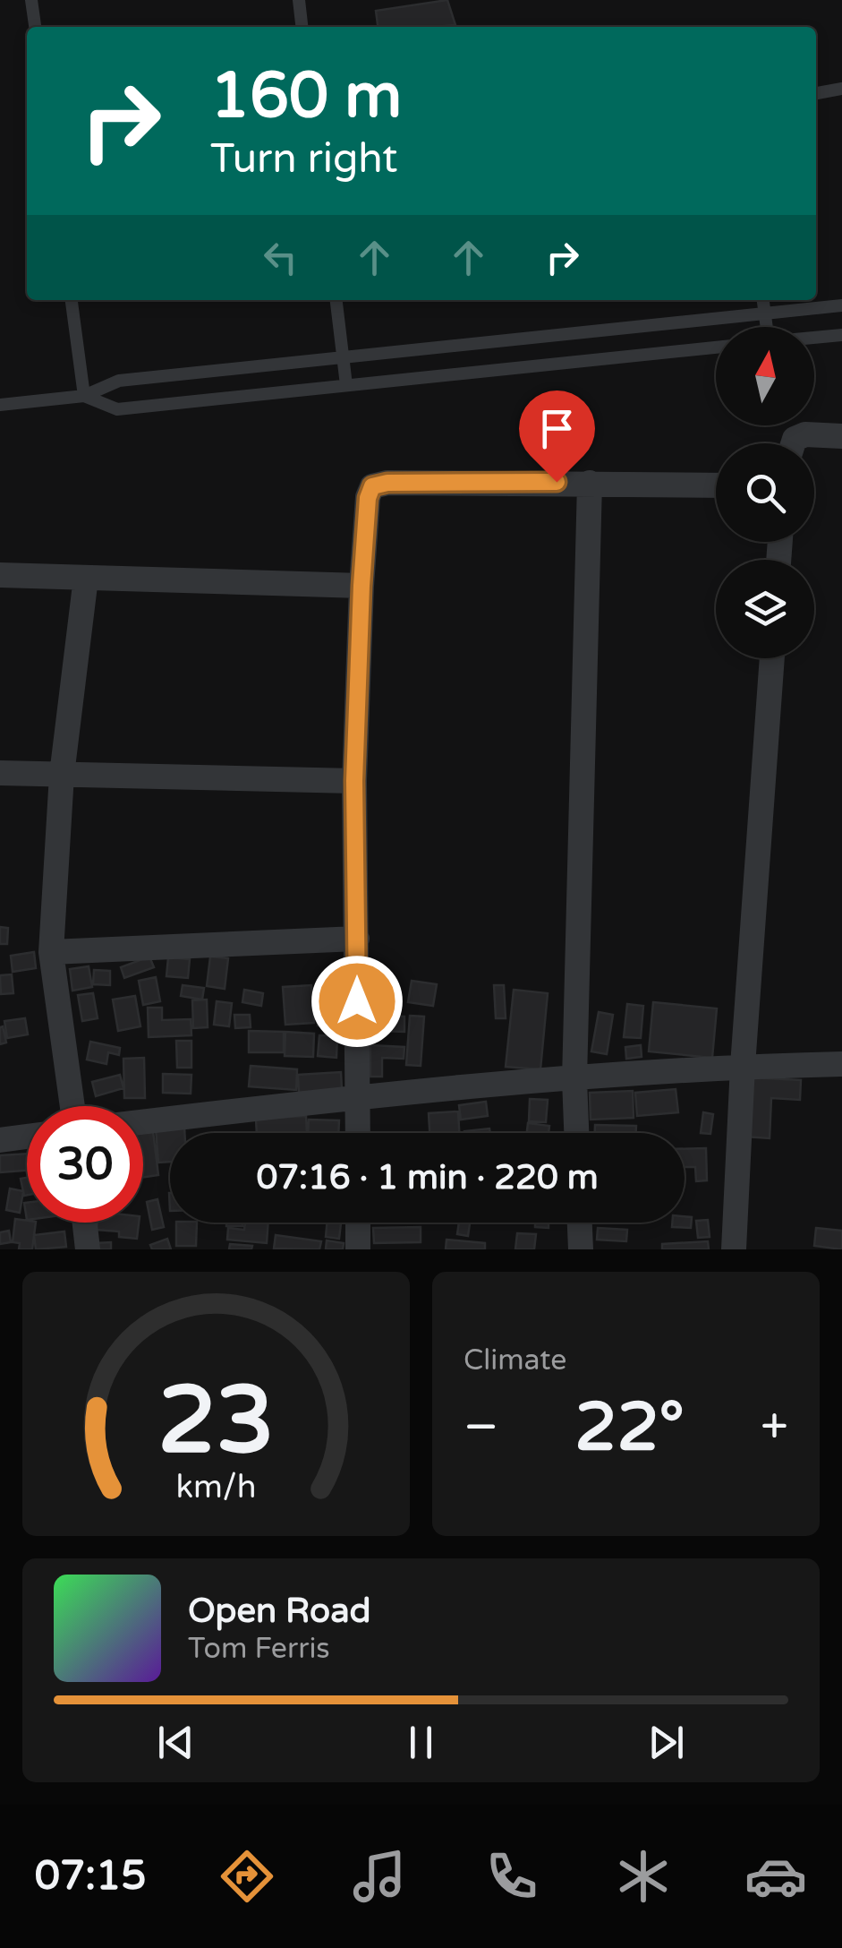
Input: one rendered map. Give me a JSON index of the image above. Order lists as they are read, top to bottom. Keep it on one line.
{"north":"top","page":{"turn":["160 m","Turn right"],"limit":"30","trip":"07:16 · 1 min · 220 m","tile":"Climate","heat":["−","22°","+"],"song":["Open Road","Tom Ferris"],"tabs":"07:15","gauge":["23","km/h"]}}
